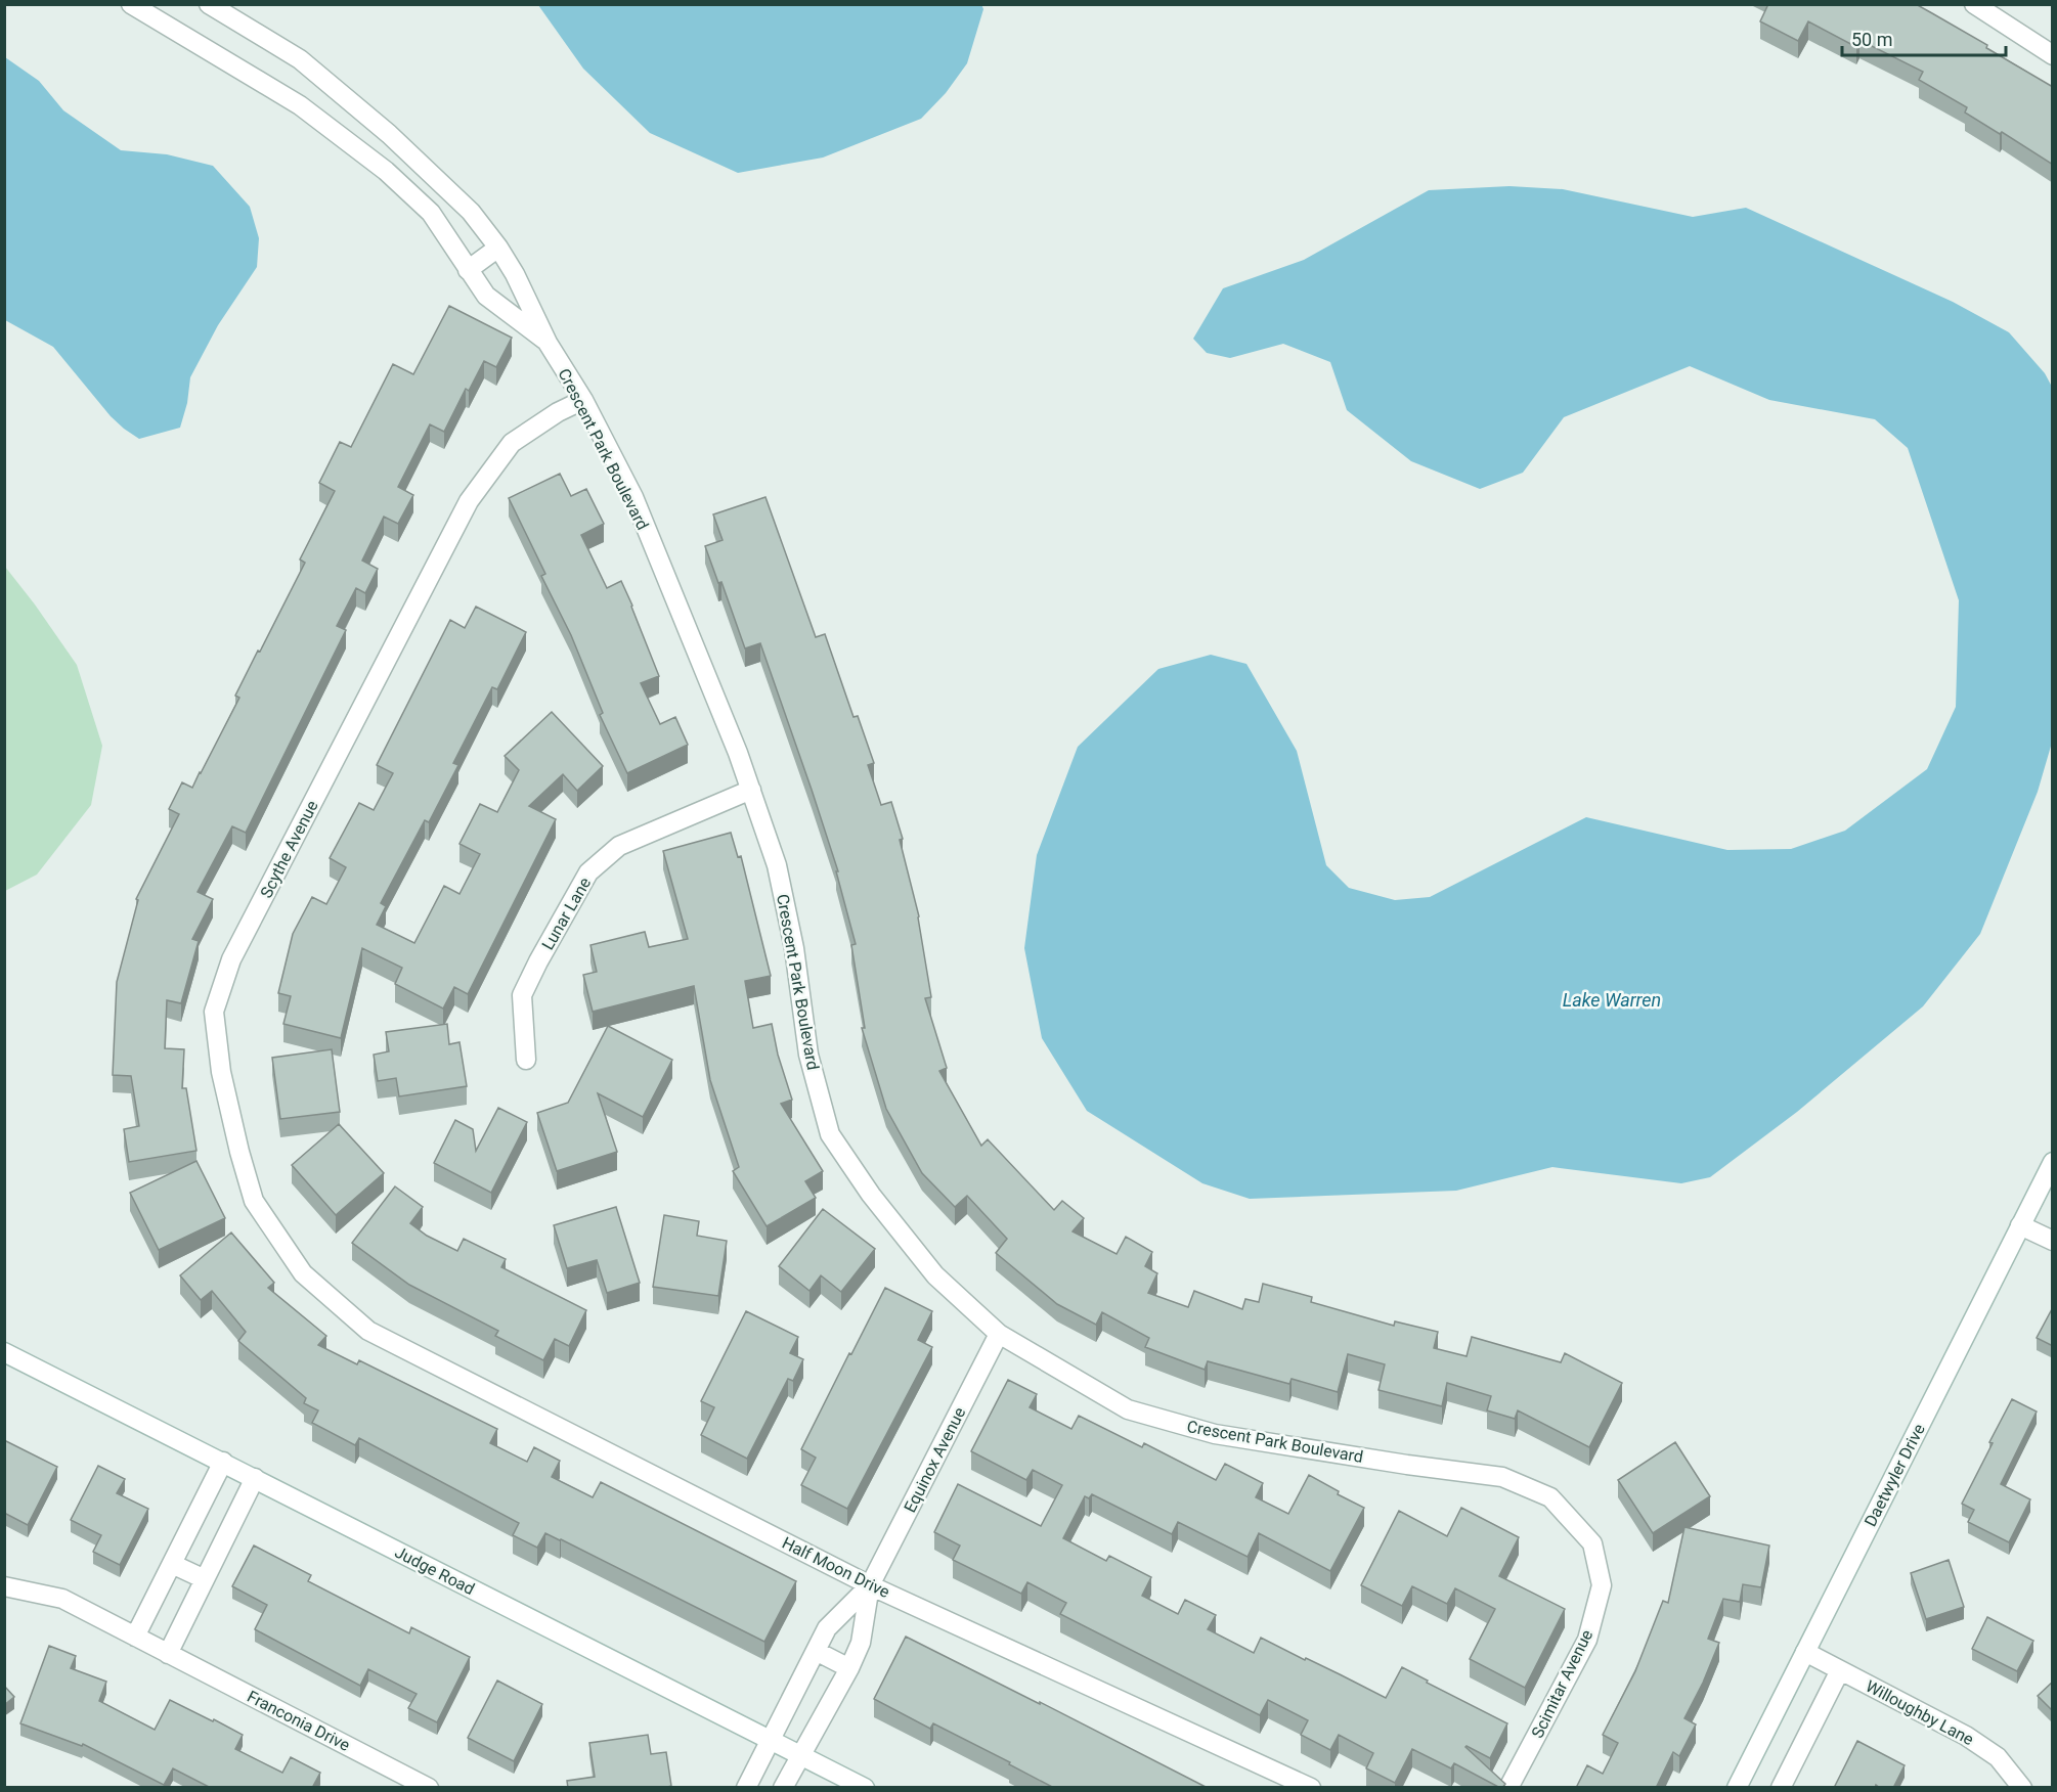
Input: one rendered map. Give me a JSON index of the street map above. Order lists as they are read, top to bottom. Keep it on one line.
{"streets":{"street":["Crescent Park Boulevard","Scythe Avenue","Lunar Lane","Equinox Avenue","Daetwyler Drive","Half Moon Drive","Judge Road","Scimitar Avenue","Willoughby Lane","Franconia Drive"]},"crossings":[["Crescent Park Boulevard","Scythe Avenue"],["Crescent Park Boulevard","Lunar Lane"],["Crescent Park Boulevard","Equinox Avenue"],["Crescent Park Boulevard","Scimitar Avenue"],["Scythe Avenue","Half Moon Drive"],["Equinox Avenue","Half Moon Drive"],["Equinox Avenue","Judge Road"],["Daetwyler Drive","Willoughby Lane"]],"water":["Lake Warren"],"scale_bar":"50 m"}
